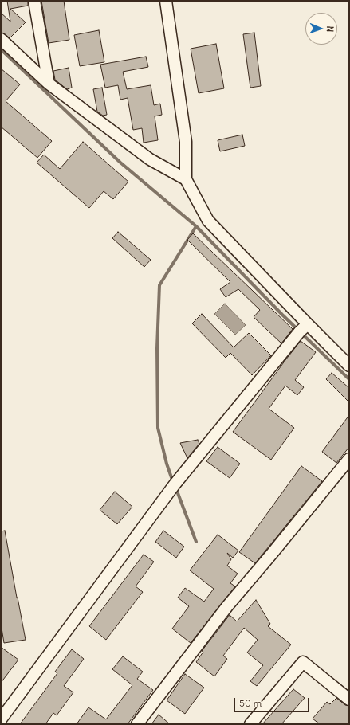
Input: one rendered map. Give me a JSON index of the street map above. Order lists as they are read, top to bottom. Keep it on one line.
{"scale_bar":"50 m","north":"right"}
